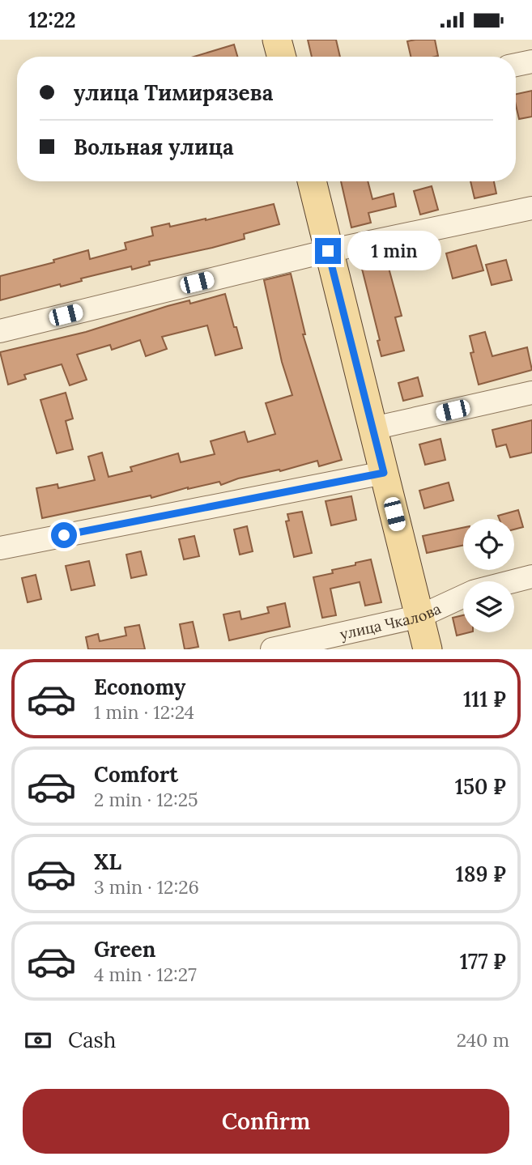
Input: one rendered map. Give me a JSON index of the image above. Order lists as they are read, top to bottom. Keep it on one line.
{"streets":{"street":["улица Чкалова"]},"page":{"status":"12:22","banner":["улица Тимирязева","Вольная улица"],"bubble":"1 min","list":[{"name":"Economy","note":"1 min · 12:24","value":"111 ₽"},{"name":"Comfort","note":"2 min · 12:25","value":"150 ₽"},{"name":"XL","note":"3 min · 12:26","value":"189 ₽"},{"name":"Green","note":"4 min · 12:27","value":"177 ₽"}],"pay":["Cash","240 m"],"buttons":"Confirm"}}
